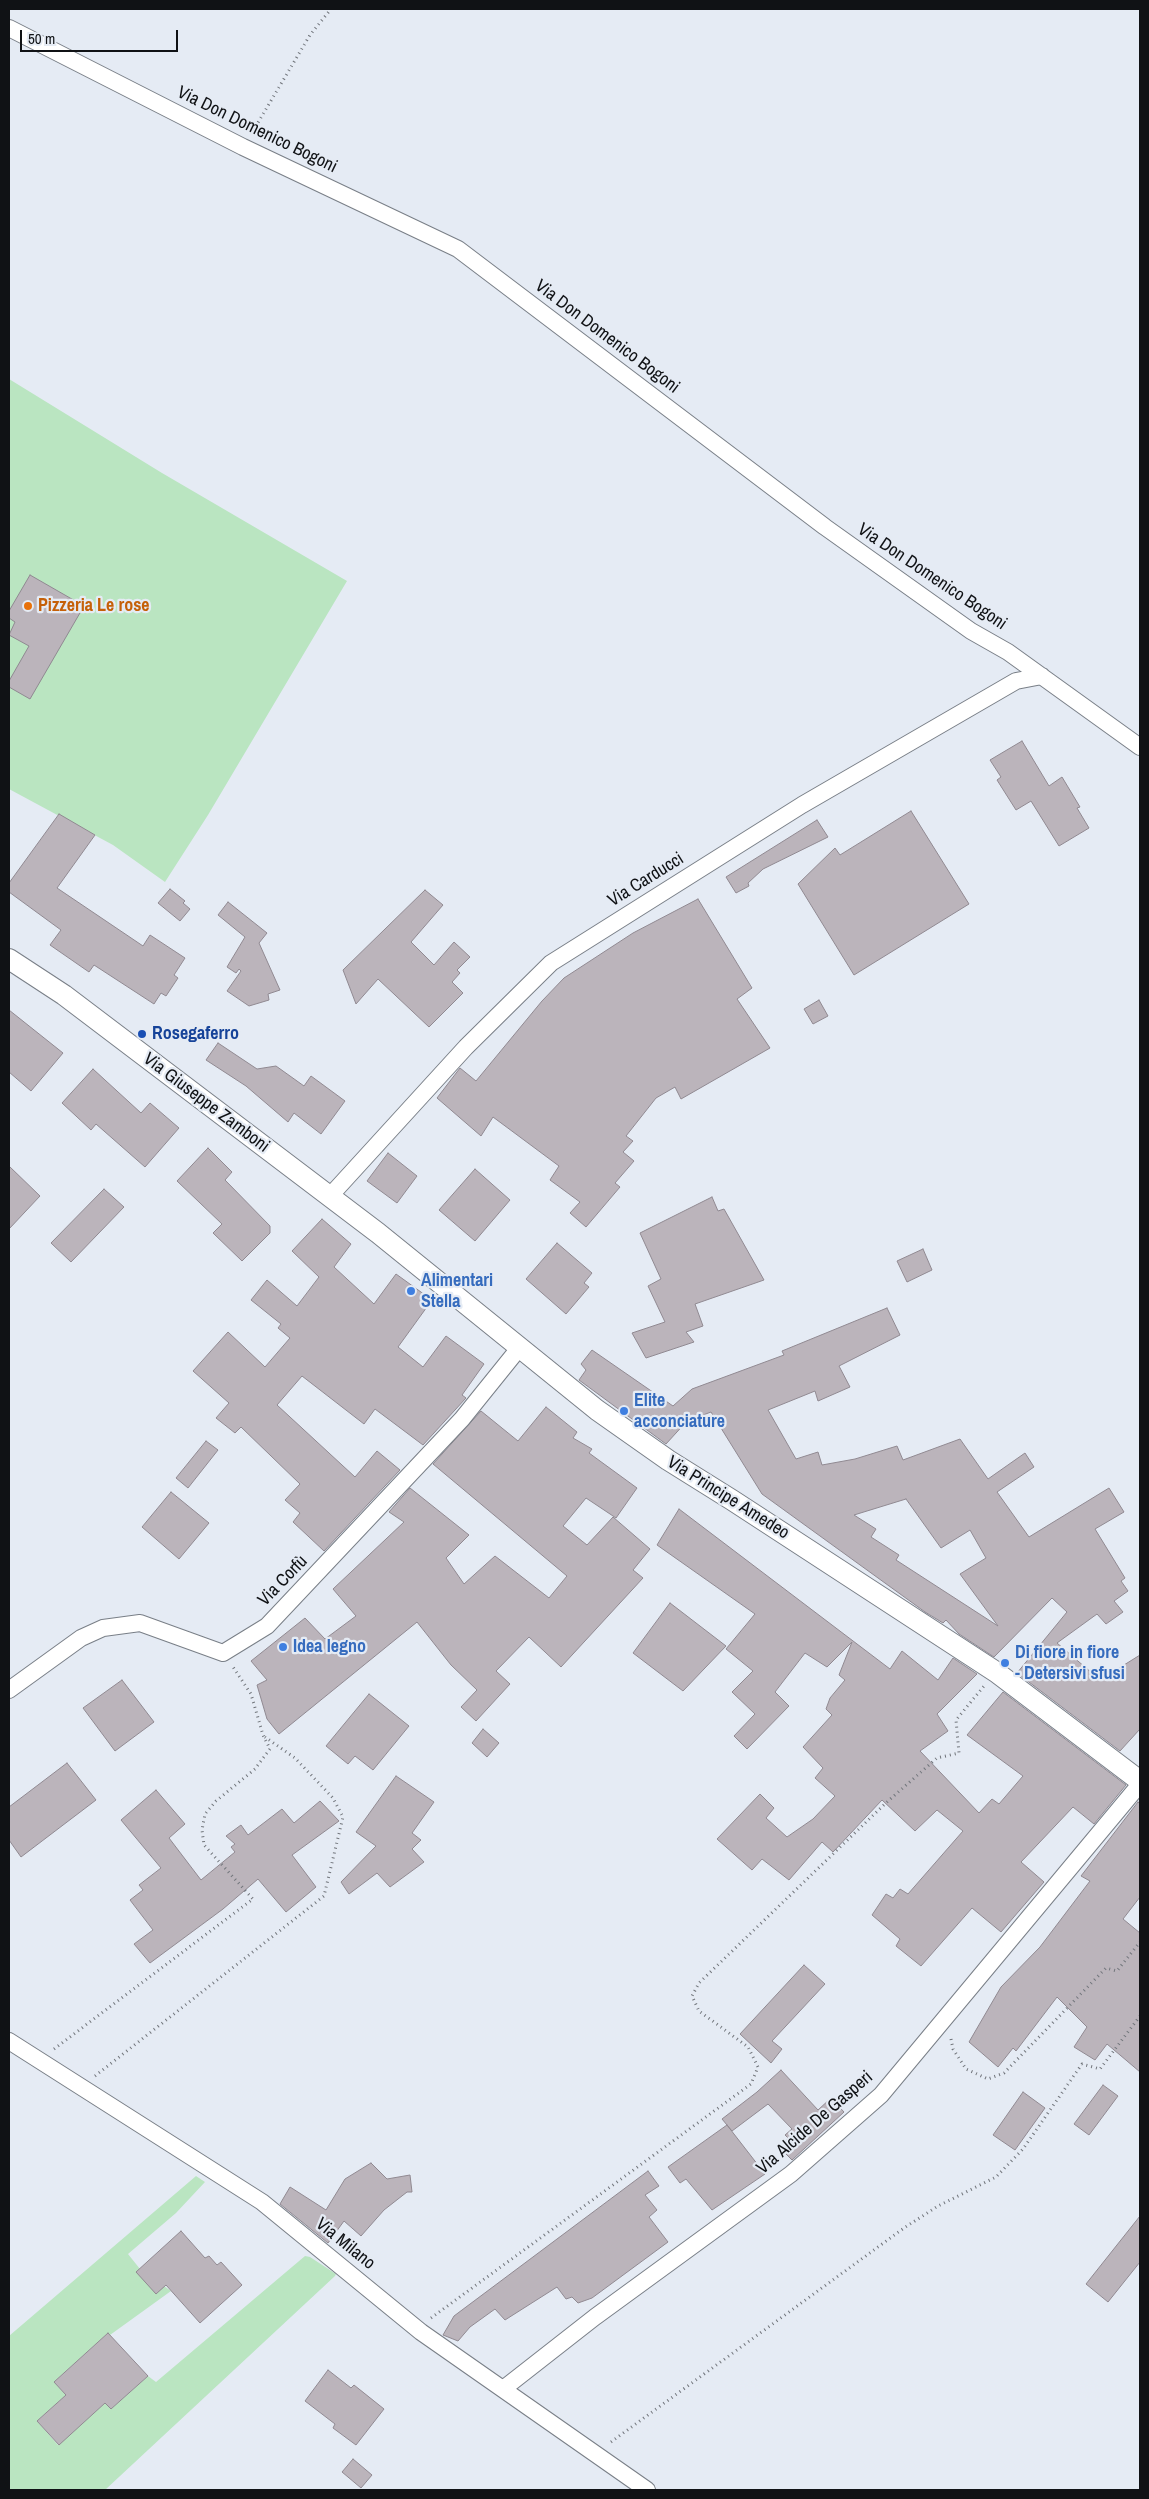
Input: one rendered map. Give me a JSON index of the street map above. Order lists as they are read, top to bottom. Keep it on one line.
{"streets":{"street":["Via Don Domenico Bogoni","Via Carducci","Via Giuseppe Zamboni","Via Principe Amedeo","Via Corfù","Via Alcide De Gasperi","Via Milano"]},"crossings":[["Via Don Domenico Bogoni","Via Carducci"],["Via Carducci","Via Giuseppe Zamboni"],["Via Carducci","Via Principe Amedeo"],["Via Giuseppe Zamboni","Via Principe Amedeo"],["Via Principe Amedeo","Via Corfù"],["Via Principe Amedeo","Via Alcide De Gasperi"],["Via Alcide De Gasperi","Via Milano"]],"places":["Pizzeria Le rose","Rosegaferro","Alimentari Stella","Elite acconciature","Idea legno","Di fiore in fiore - Detersivi sfusi"],"scale_bar":"50 m"}
